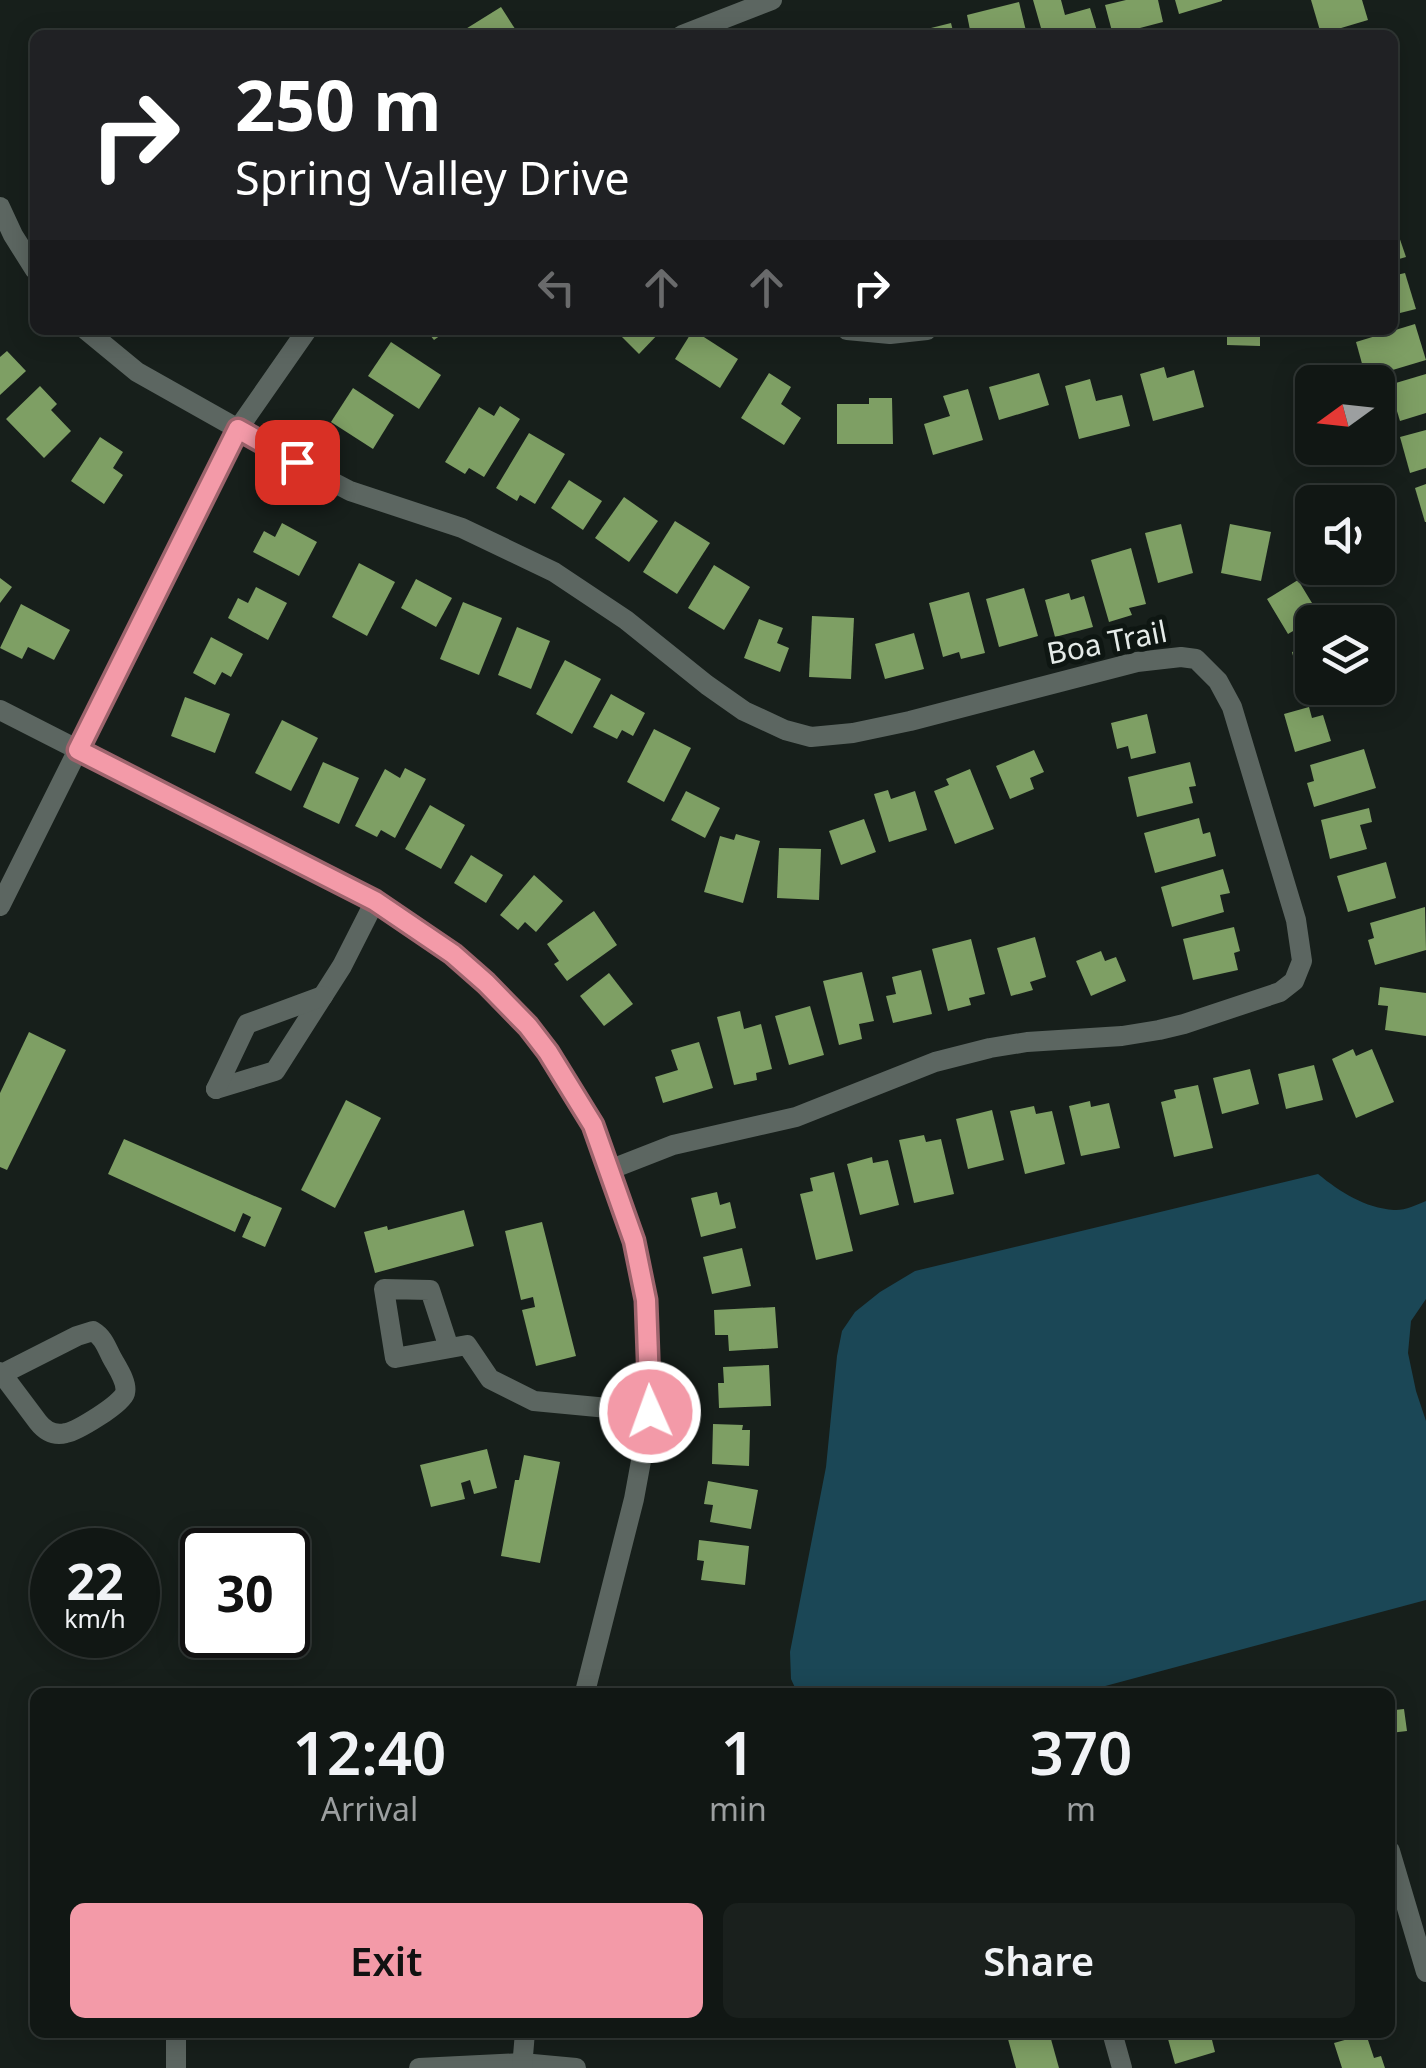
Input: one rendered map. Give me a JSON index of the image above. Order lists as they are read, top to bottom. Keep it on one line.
{"streets":{"street":["Boa Trail"]},"north":"left","page":{"turn":["250 m","Spring Valley Drive"],"speed":"22 km/h","limit":"30","eta":["12:40","Arrival","1","min","370","m"],"buttons":["Exit","Share"]}}
